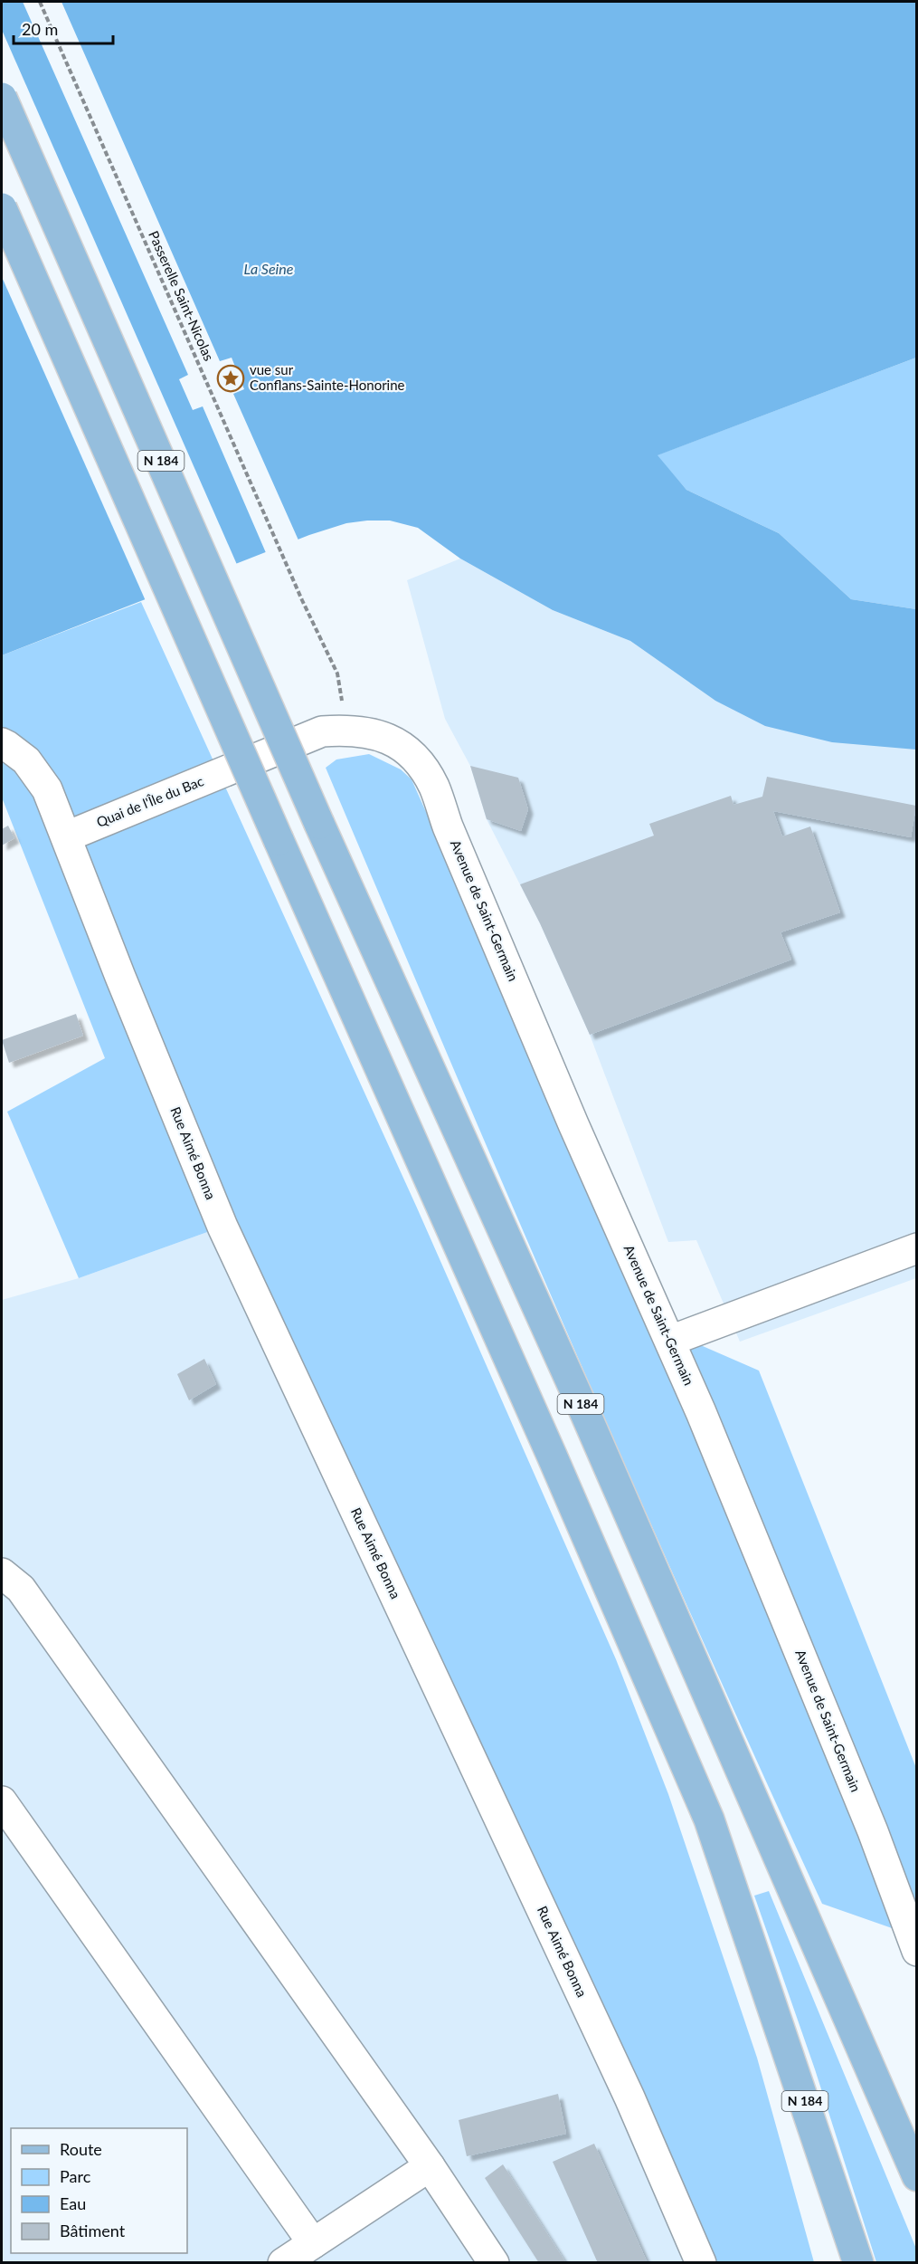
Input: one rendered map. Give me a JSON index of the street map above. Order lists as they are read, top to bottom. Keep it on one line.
{"streets":{"main road":["N 184"],"street":["Quai de l'Île du Bac","Avenue de Saint-Germain","Rue Aimé Bonna"],"path":["Passerelle Saint-Nicolas"]},"crossings":[["Passerelle Saint-Nicolas","Quai de l'Île du Bac"],["Passerelle Saint-Nicolas","Avenue de Saint-Germain"],["Quai de l'Île du Bac","Avenue de Saint-Germain"],["Quai de l'Île du Bac","Rue Aimé Bonna"]],"water":["La Seine"],"places":{"place":["vue sur Conflans-Sainte-Honorine"]},"legend":["Route","Parc","Eau","Bâtiment"],"scale_bar":"20 m"}
